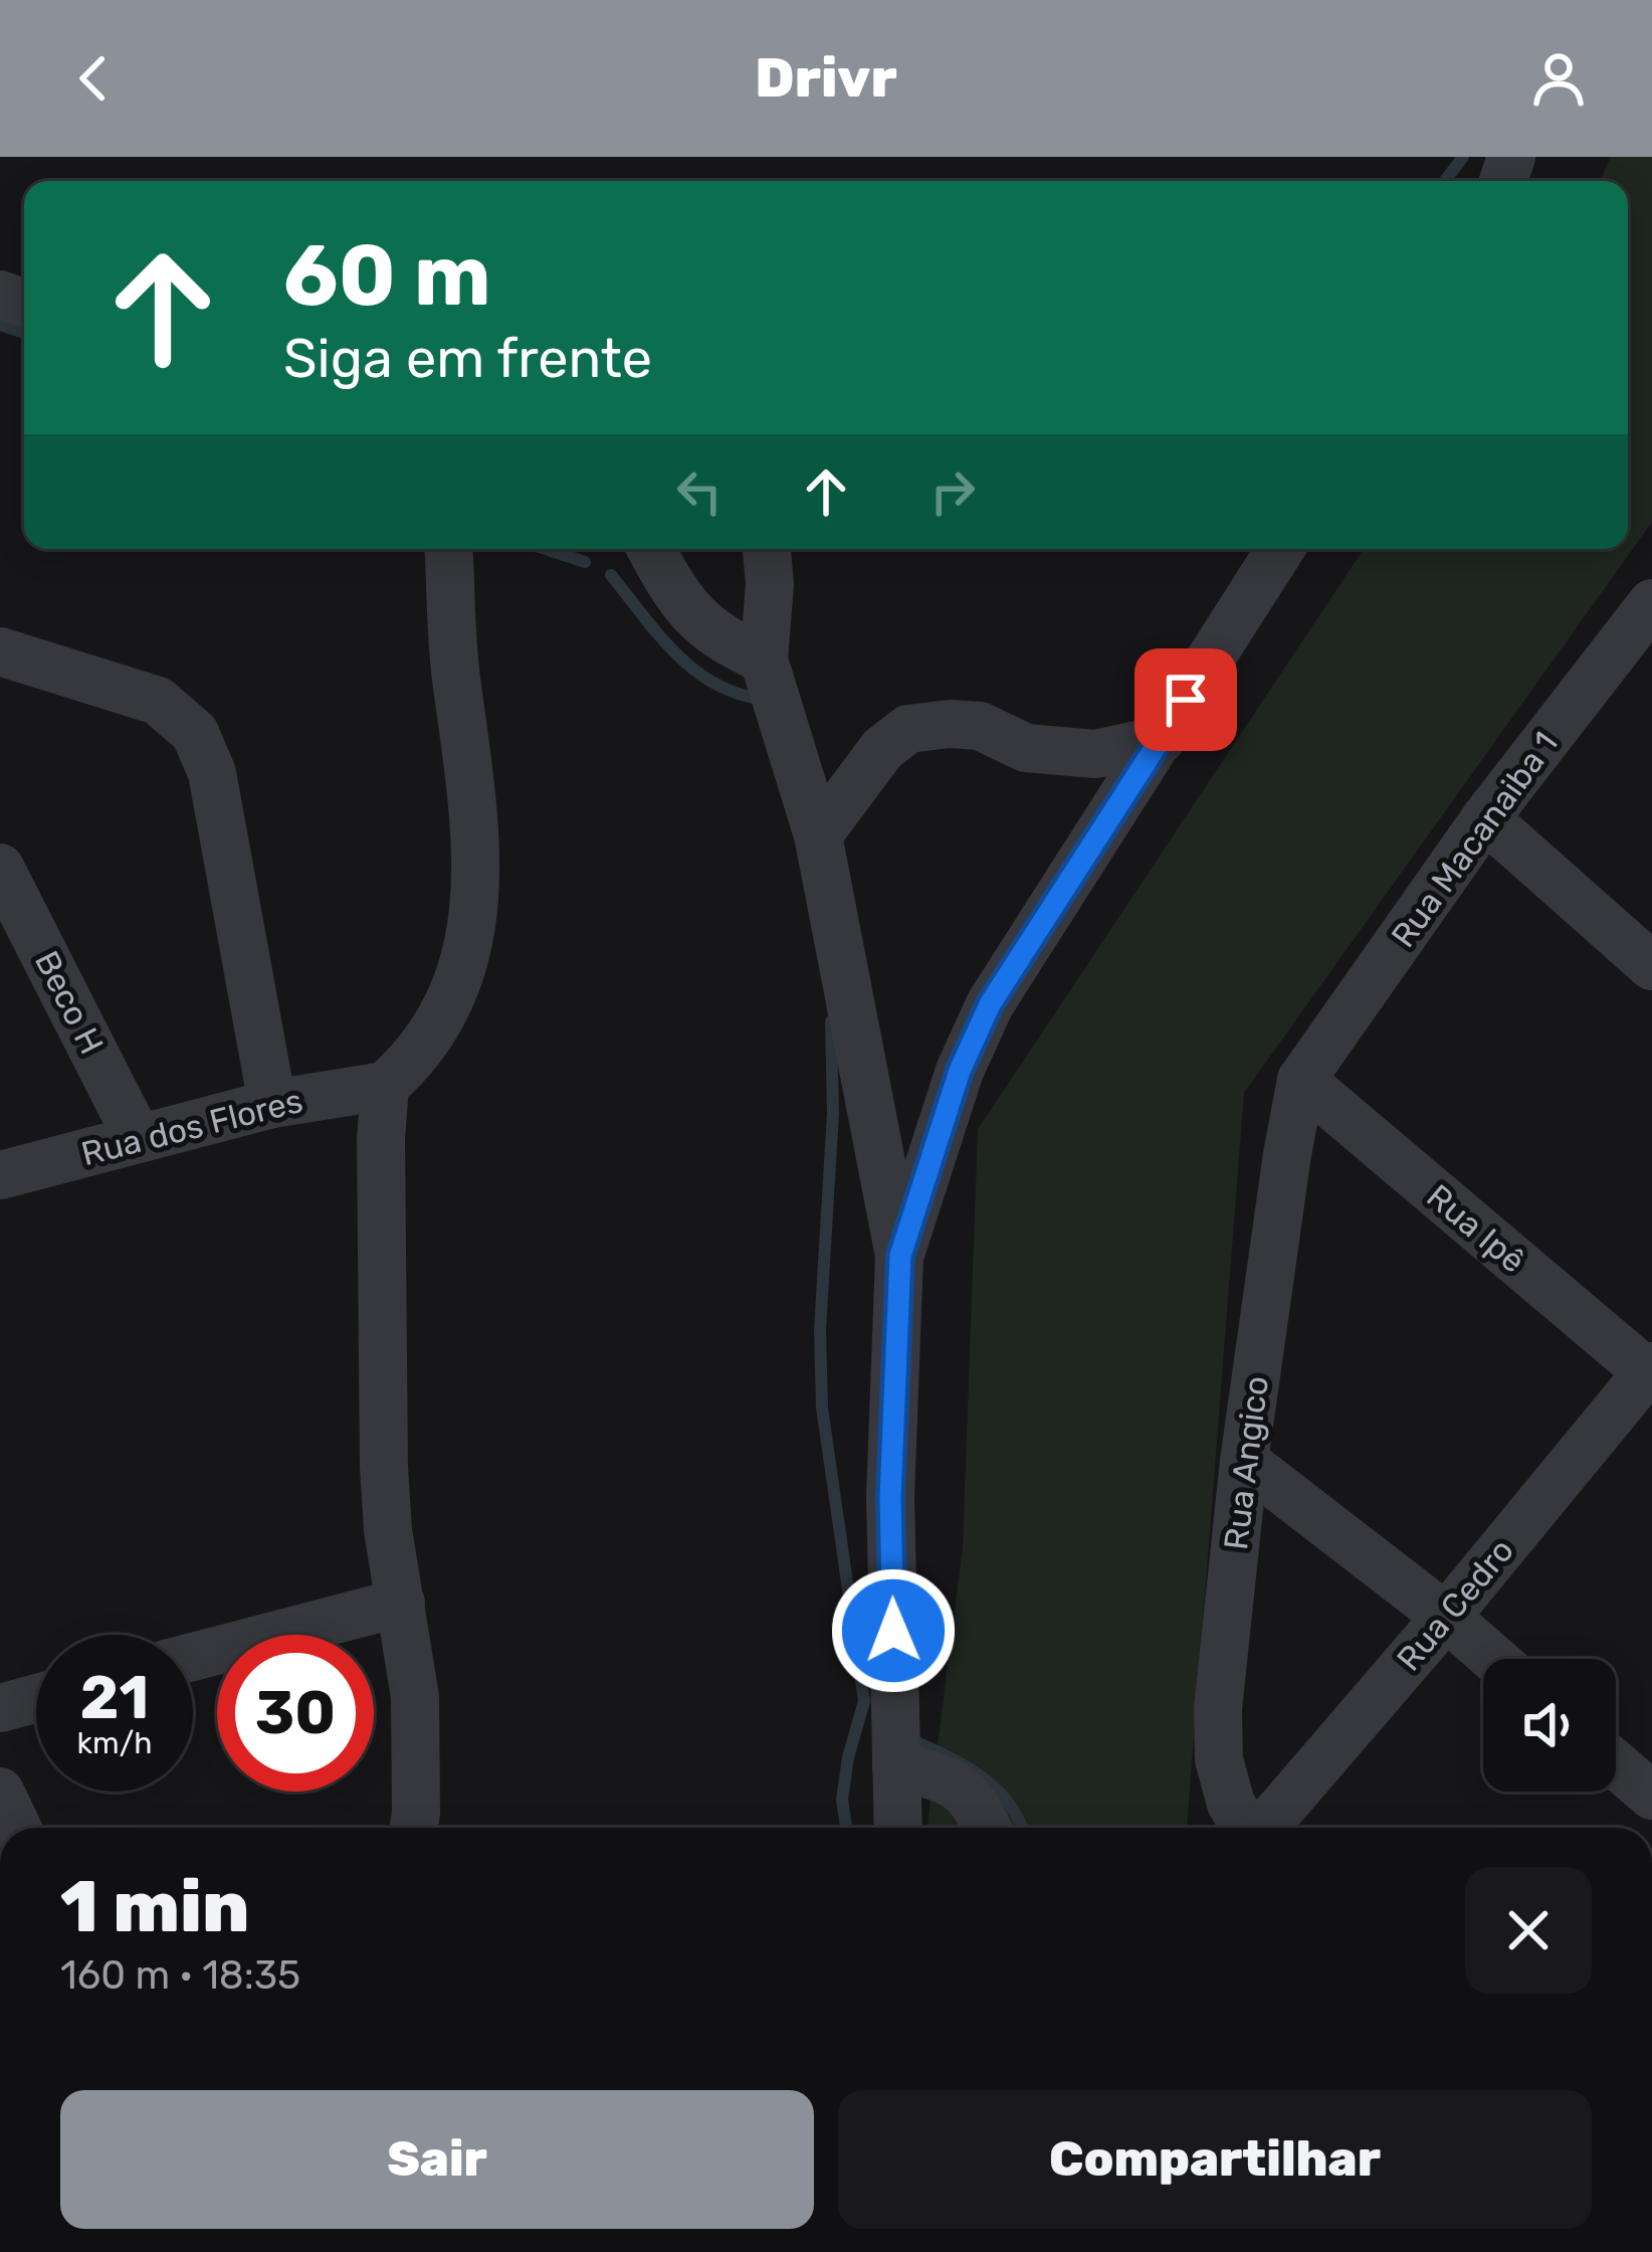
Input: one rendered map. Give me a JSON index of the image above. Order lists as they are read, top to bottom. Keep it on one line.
{"streets":{"street":["Rua Macanaiba 1","Beco H","Rua dos Flores","Rua Ipê","Rua Angico","Rua Cedro"]},"crossings":[["Rua Macanaiba 1","Rua Ipê"],["Rua Macanaiba 1","Rua Angico"],["Beco H","Rua dos Flores"],["Rua Ipê","Rua Angico"],["Rua Ipê","Rua Cedro"]],"page":{"header":"Drivr","turn":["60 m","Siga em frente"],"speed":"21 km/h","limit":"30","heading":["1 min","160 m · 18:35"],"buttons":["Sair","Compartilhar"]}}
